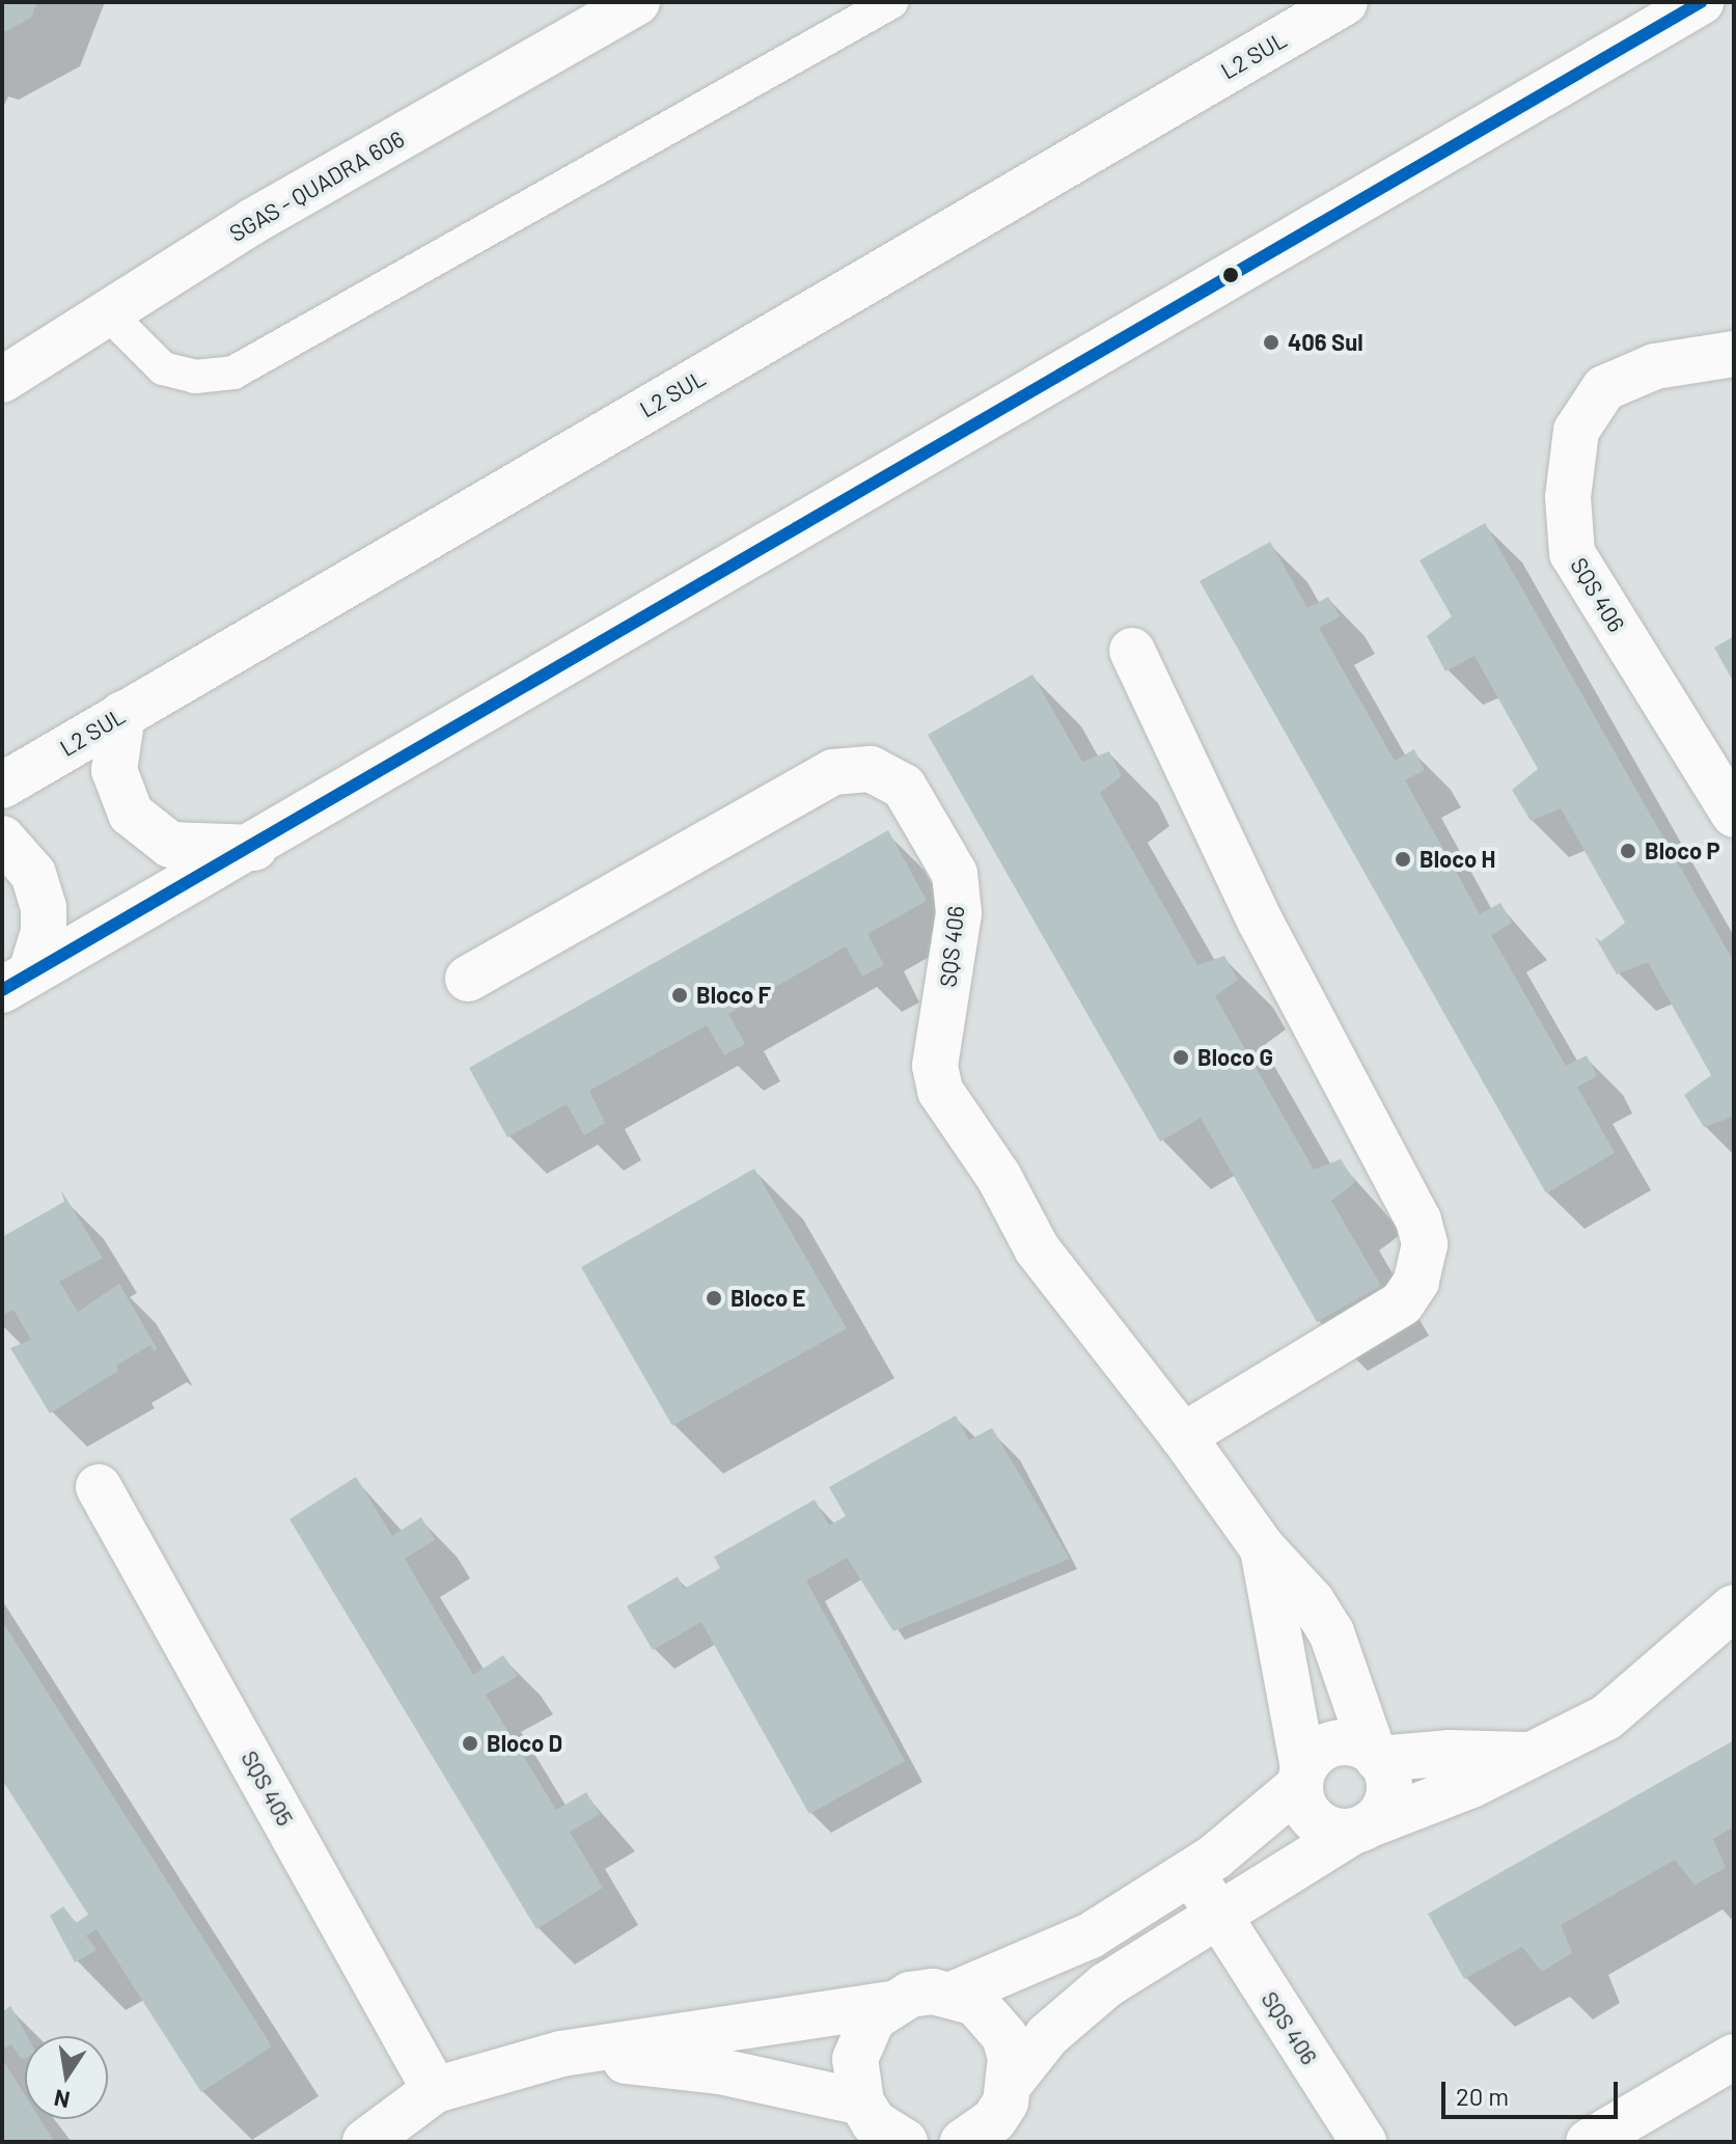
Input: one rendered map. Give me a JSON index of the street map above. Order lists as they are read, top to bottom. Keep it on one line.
{"streets":{"street":["L2 SUL","SGAS - QUADRA 606","SQS 406","SQS 405"]},"places":["406 Sul","Bloco P","Bloco H","Bloco F","Bloco G","Bloco E","Bloco D"],"scale_bar":"20 m","north":"bottom"}
